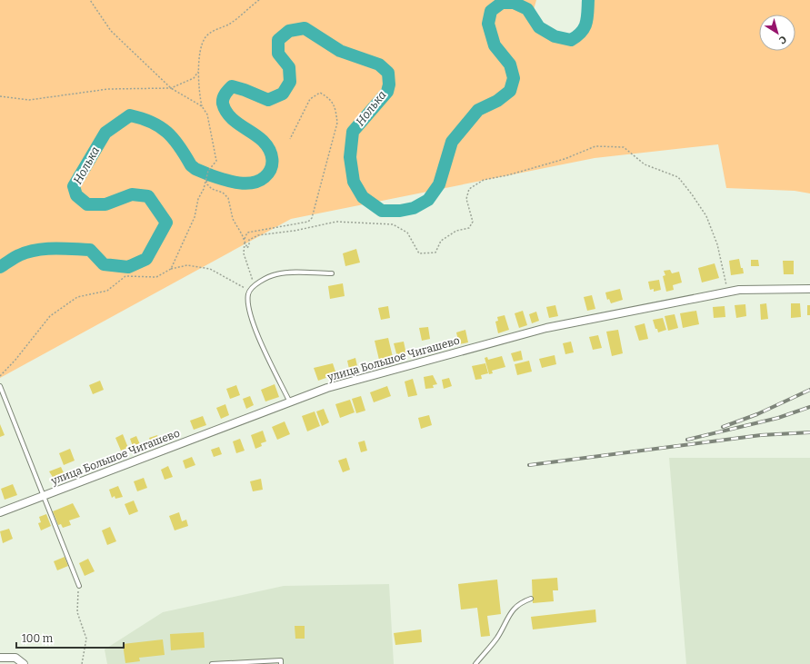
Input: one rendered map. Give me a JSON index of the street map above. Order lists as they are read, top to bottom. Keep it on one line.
{"streets":{"street":["улица Большое Чигашево"]},"water":["Нолька"],"scale_bar":"100 m","north":"bottom right"}
